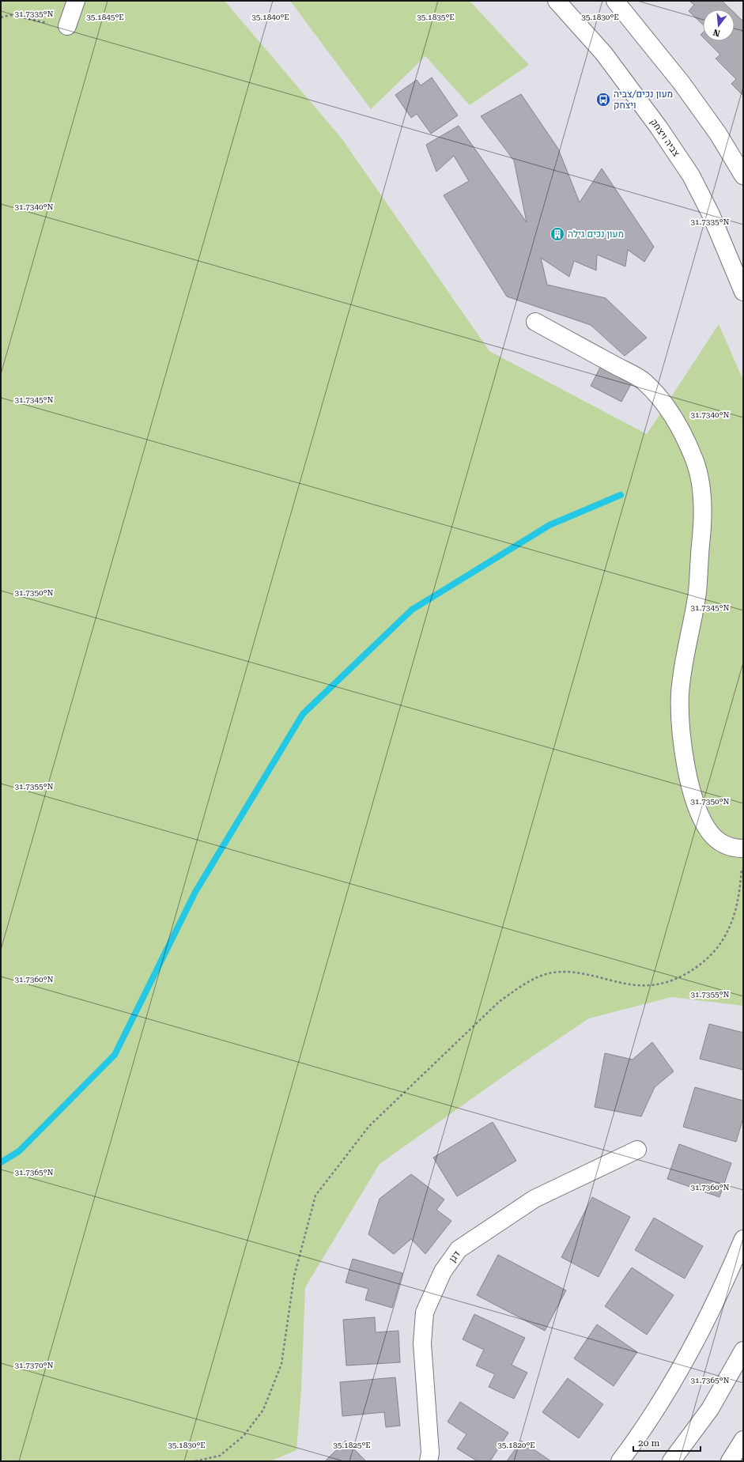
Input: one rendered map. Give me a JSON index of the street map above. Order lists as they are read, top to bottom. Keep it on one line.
{"streets":{"street":["צביה ויצחק","דגן"]},"places":{"bus stop":["מעון נכים/צביה ויצחק"],"building":["מעון נכים גילה"]},"scale_bar":"20 m","north":"bottom","coordinates":["31.7335°N","35.1845°E","35.1840°E","35.1835°E","35.1830°E","31.7340°N","31.7345°N","31.7350°N","31.7355°N","31.7360°N","31.7365°N","31.7370°N","35.1825°E","35.1820°E"]}
